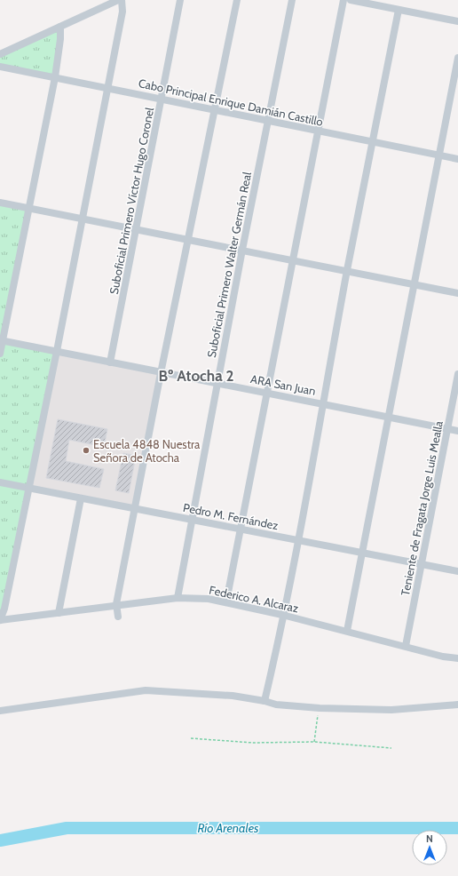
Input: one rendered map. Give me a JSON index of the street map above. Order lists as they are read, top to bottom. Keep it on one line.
{"streets":{"street":["Cabo Principal Enrique Damián Castillo","Suboficial Primero Víctor Hugo Coronel","Suboficial Primero Walter Germán Real","ARA San Juan","Teniente de Fragata Jorge Luis Mealla","Pedro M. Fernández","Federico A. Alcaraz"]},"crossings":[["Cabo Principal Enrique Damián Castillo","Suboficial Primero Víctor Hugo Coronel"],["Cabo Principal Enrique Damián Castillo","Suboficial Primero Walter Germán Real"],["Suboficial Primero Víctor Hugo Coronel","ARA San Juan"],["Suboficial Primero Walter Germán Real","ARA San Juan"],["Suboficial Primero Walter Germán Real","Pedro M. Fernández"],["Suboficial Primero Walter Germán Real","Federico A. Alcaraz"],["ARA San Juan","Teniente de Fragata Jorge Luis Mealla"],["Teniente de Fragata Jorge Luis Mealla","Pedro M. Fernández"],["Teniente de Fragata Jorge Luis Mealla","Federico A. Alcaraz"]],"districts":["Bº Atocha 2"],"water":["Río Arenales"],"places":["Escuela 4848 Nuestra Señora de Atocha"],"north":"top"}
